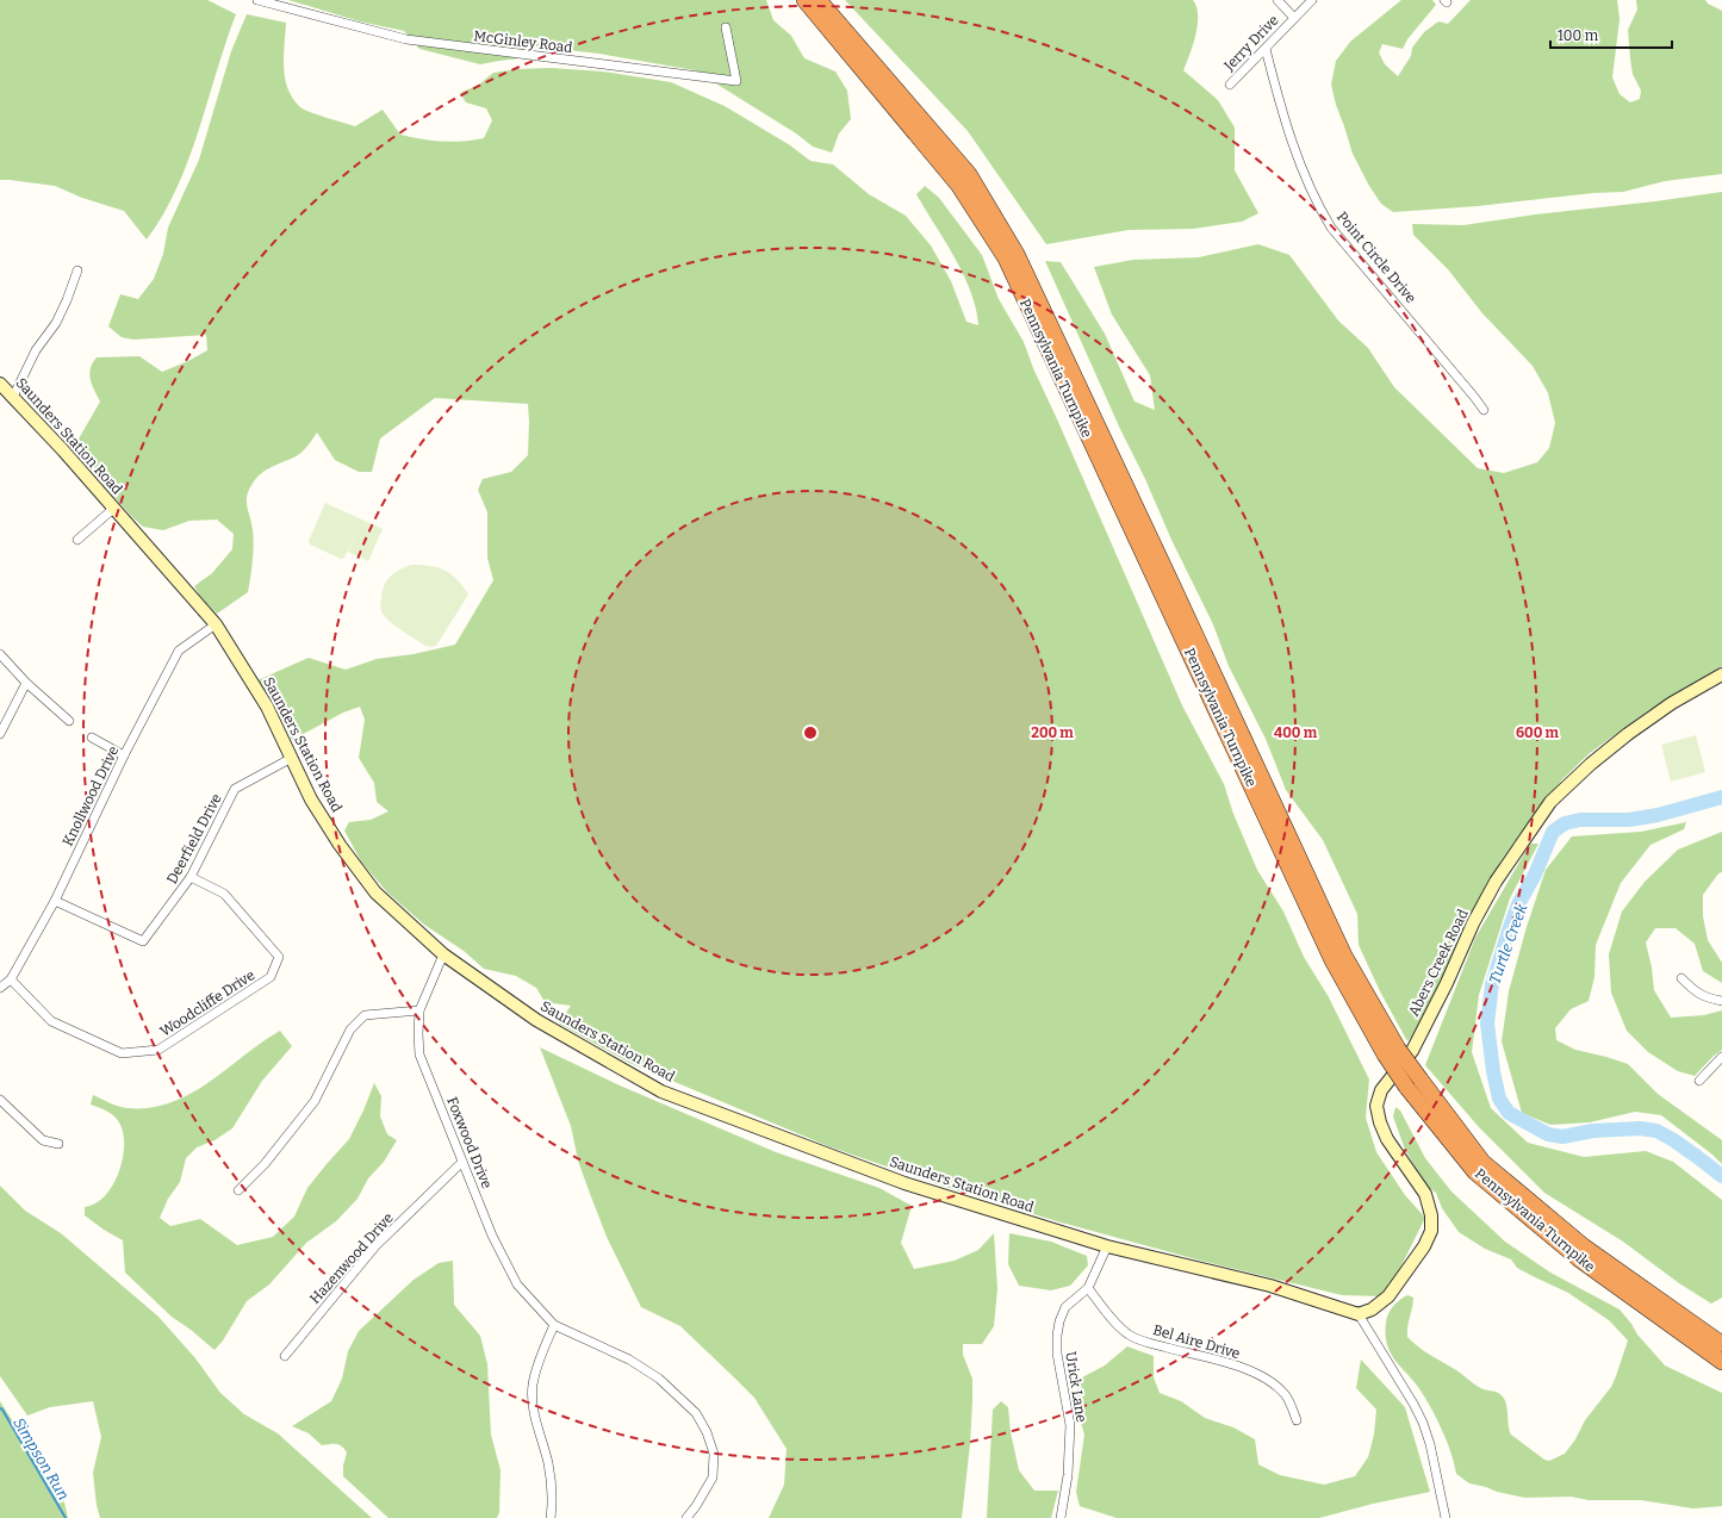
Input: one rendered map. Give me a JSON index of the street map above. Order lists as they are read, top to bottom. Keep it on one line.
{"streets":{"highway":["Pennsylvania Turnpike"],"street":["McGinley Road","Jerry Drive","Point Circle Drive","Saunders Station Road","Knollwood Drive","Deerfield Drive","Abers Creek Road","Woodcliffe Drive","Foxwood Drive","Hazenwood Drive","Bel Aire Drive","Urick Lane"]},"crossings":[["Jerry Drive","Point Circle Drive"],["Saunders Station Road","Knollwood Drive"],["Saunders Station Road","Deerfield Drive"],["Saunders Station Road","Abers Creek Road"],["Saunders Station Road","Foxwood Drive"],["Saunders Station Road","Urick Lane"],["Knollwood Drive","Deerfield Drive"],["Knollwood Drive","Woodcliffe Drive"],["Deerfield Drive","Woodcliffe Drive"],["Foxwood Drive","Hazenwood Drive"],["Bel Aire Drive","Urick Lane"]],"water":["Turtle Creek","Simpson Run"],"scale_bar":"100 m","rings":["200 m","400 m","600 m"]}
